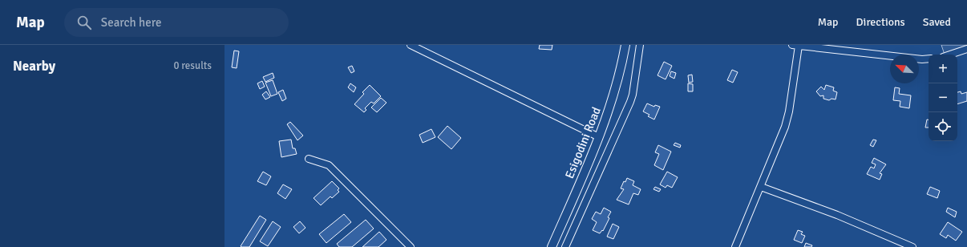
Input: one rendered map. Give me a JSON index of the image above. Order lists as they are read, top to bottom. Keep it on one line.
{"streets":{"main road":["Esigodini Road"]},"north":"top left","page":{"header":"Map","search":"Search here","nav":["Map","Directions","Saved"],"heading":["Nearby","0 results"],"map_buttons":["+","−"]}}
